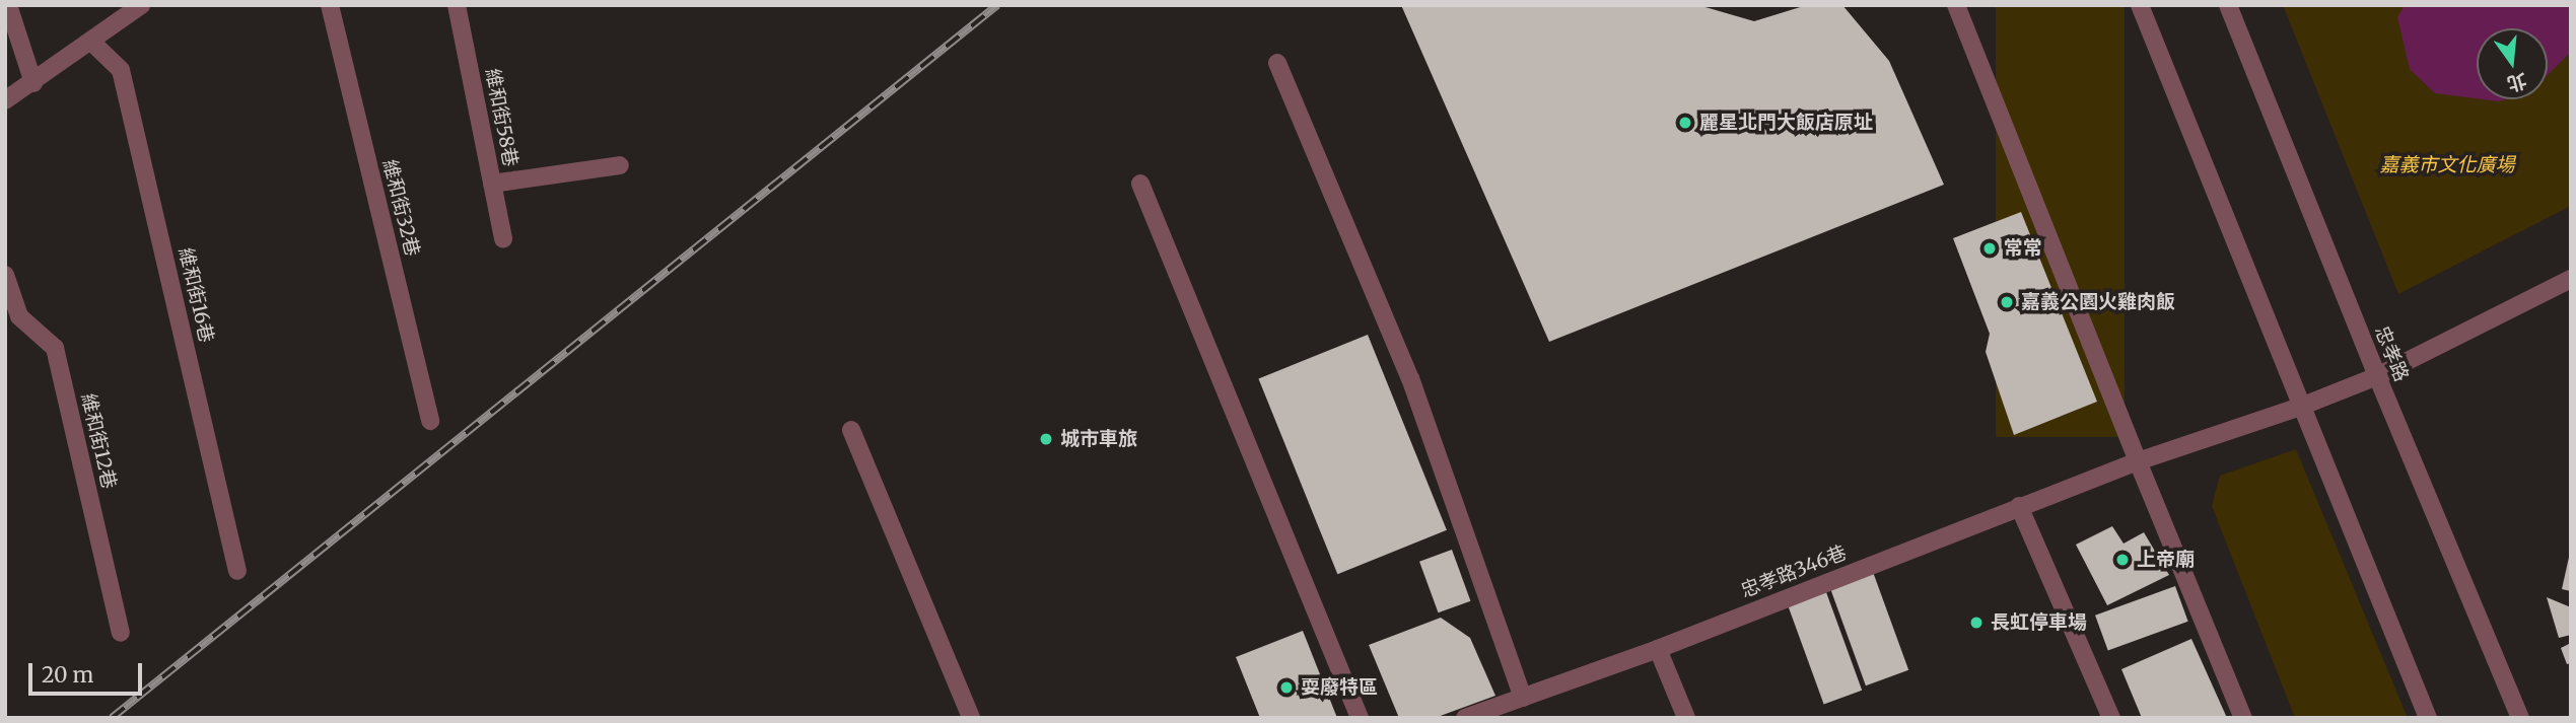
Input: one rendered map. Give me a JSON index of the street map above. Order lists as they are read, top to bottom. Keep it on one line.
{"streets":{"street":["維和街58巷","維和街32巷","維和街16巷","忠孝路","維和街12巷","忠孝路346巷"]},"crossings":[["忠孝路","忠孝路346巷"]],"parks":["嘉義市文化廣場"],"places":["麗星北門大飯店原址","常常","嘉義公園火雞肉飯","城市車旅","上帝廟","長虹停車場","耍廢特區"],"scale_bar":"20 m","north":"bottom"}
